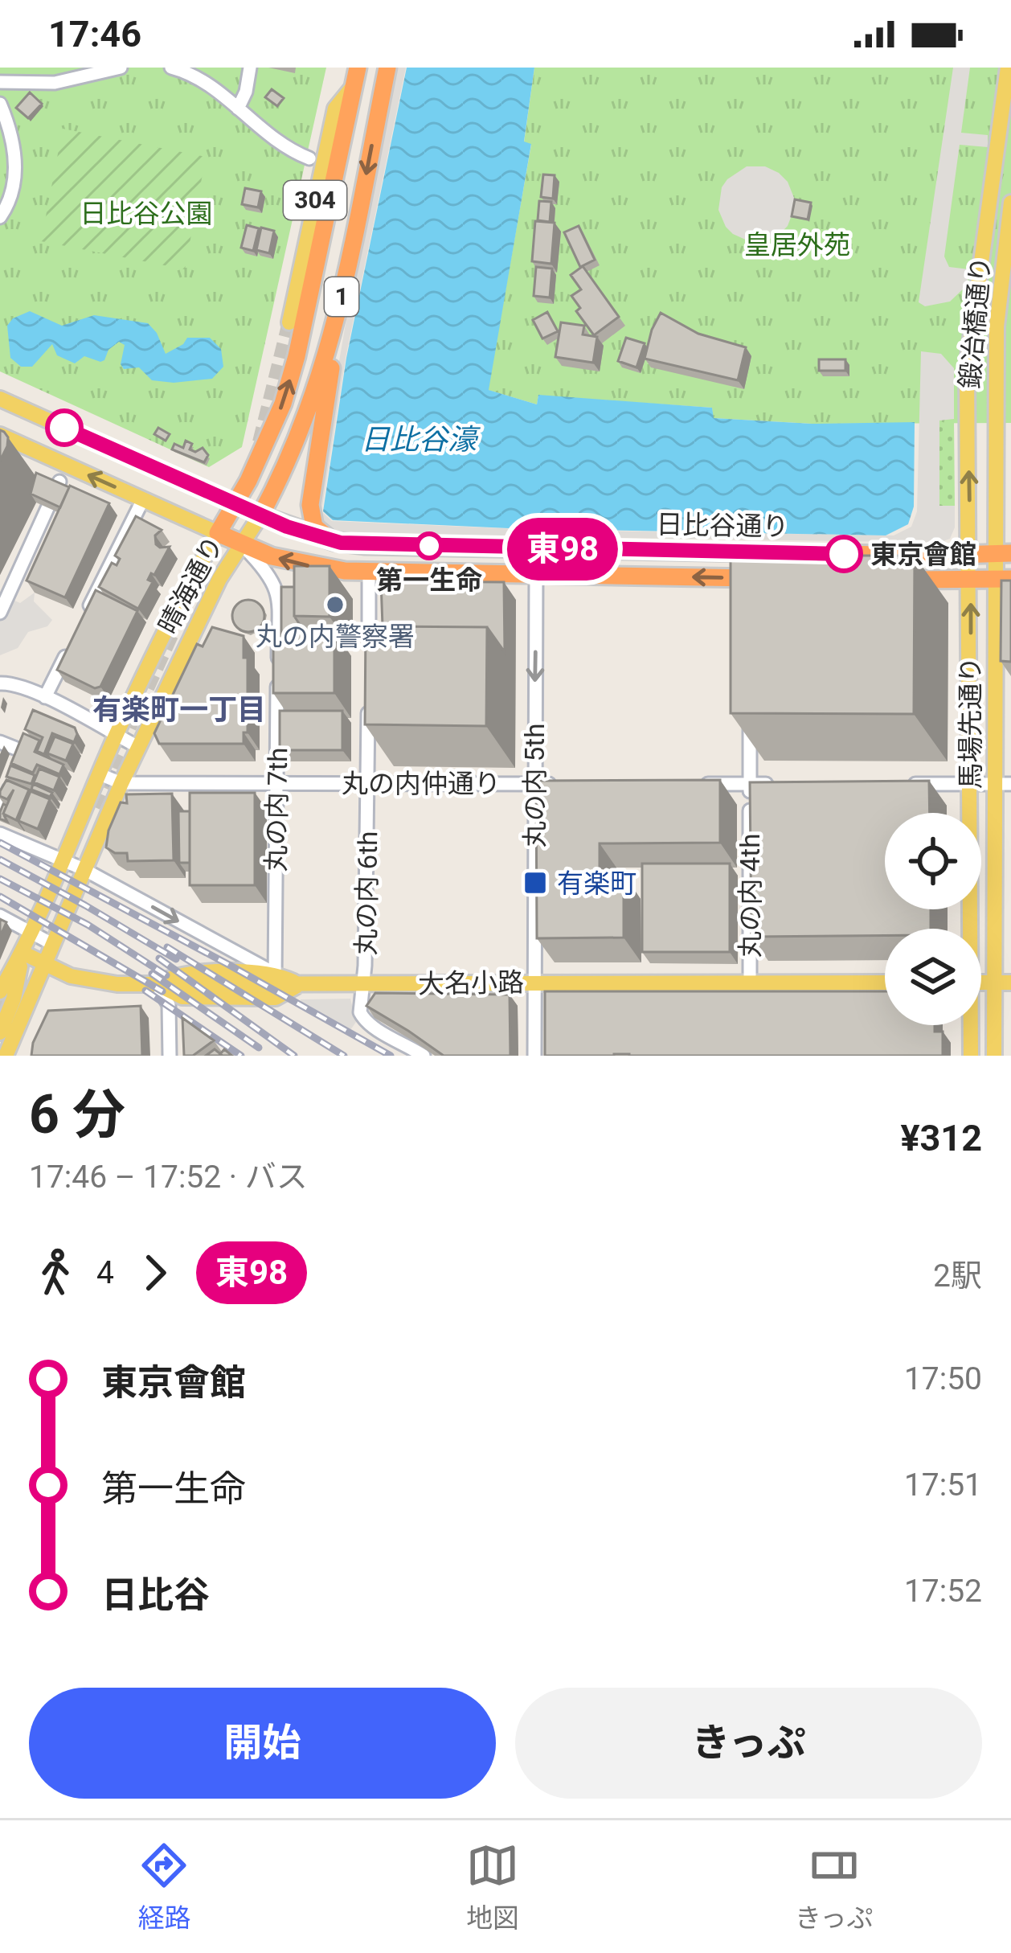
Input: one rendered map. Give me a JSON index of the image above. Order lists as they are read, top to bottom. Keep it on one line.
{"streets":{"highway":["1","日比谷通り","晴海通り"],"main road":["304","鍛冶橋通り","馬場先通り","大名小路"],"street":["丸の内仲通り","丸の内 5th","丸の内 7th","丸の内 6th","丸の内 4th"]},"crossings":[["304","晴海通り"],["1","日比谷通り"],["1","晴海通り"],["鍛冶橋通り","日比谷通り"],["鍛冶橋通り","馬場先通り"],["日比谷通り","晴海通り"],["日比谷通り","馬場先通り"],["日比谷通り","丸の内 5th"],["日比谷通り","丸の内 7th"],["晴海通り","丸の内仲通り"],["晴海通り","丸の内 7th"],["晴海通り","大名小路"],["丸の内仲通り","丸の内 5th"],["丸の内仲通り","丸の内 7th"],["丸の内仲通り","丸の内 6th"],["丸の内 5th","大名小路"],["丸の内 7th","大名小路"],["丸の内 6th","大名小路"],["丸の内 4th","大名小路"]],"one_way":["丸の内 5th"],"districts":["有楽町一丁目"],"water":["日比谷濠"],"parks":["日比谷公園","皇居外苑"],"places":{"other":["第一生命","東京會館","丸の内警察署"],"transit":["有楽町"]},"lines":["bus line 東98"],"page":{"status":"17:46","on_map":"東98","heading":["6 分","17:46 – 17:52 · バス","¥312"],"legs":["4","東98","2駅"],"list":[{"name":"東京會館","value":"17:50"},{"name":"第一生命","value":"17:51"},{"name":"日比谷","value":"17:52"}],"buttons":["開始","きっぷ"],"tabs":["経路","地図","きっぷ"]}}
